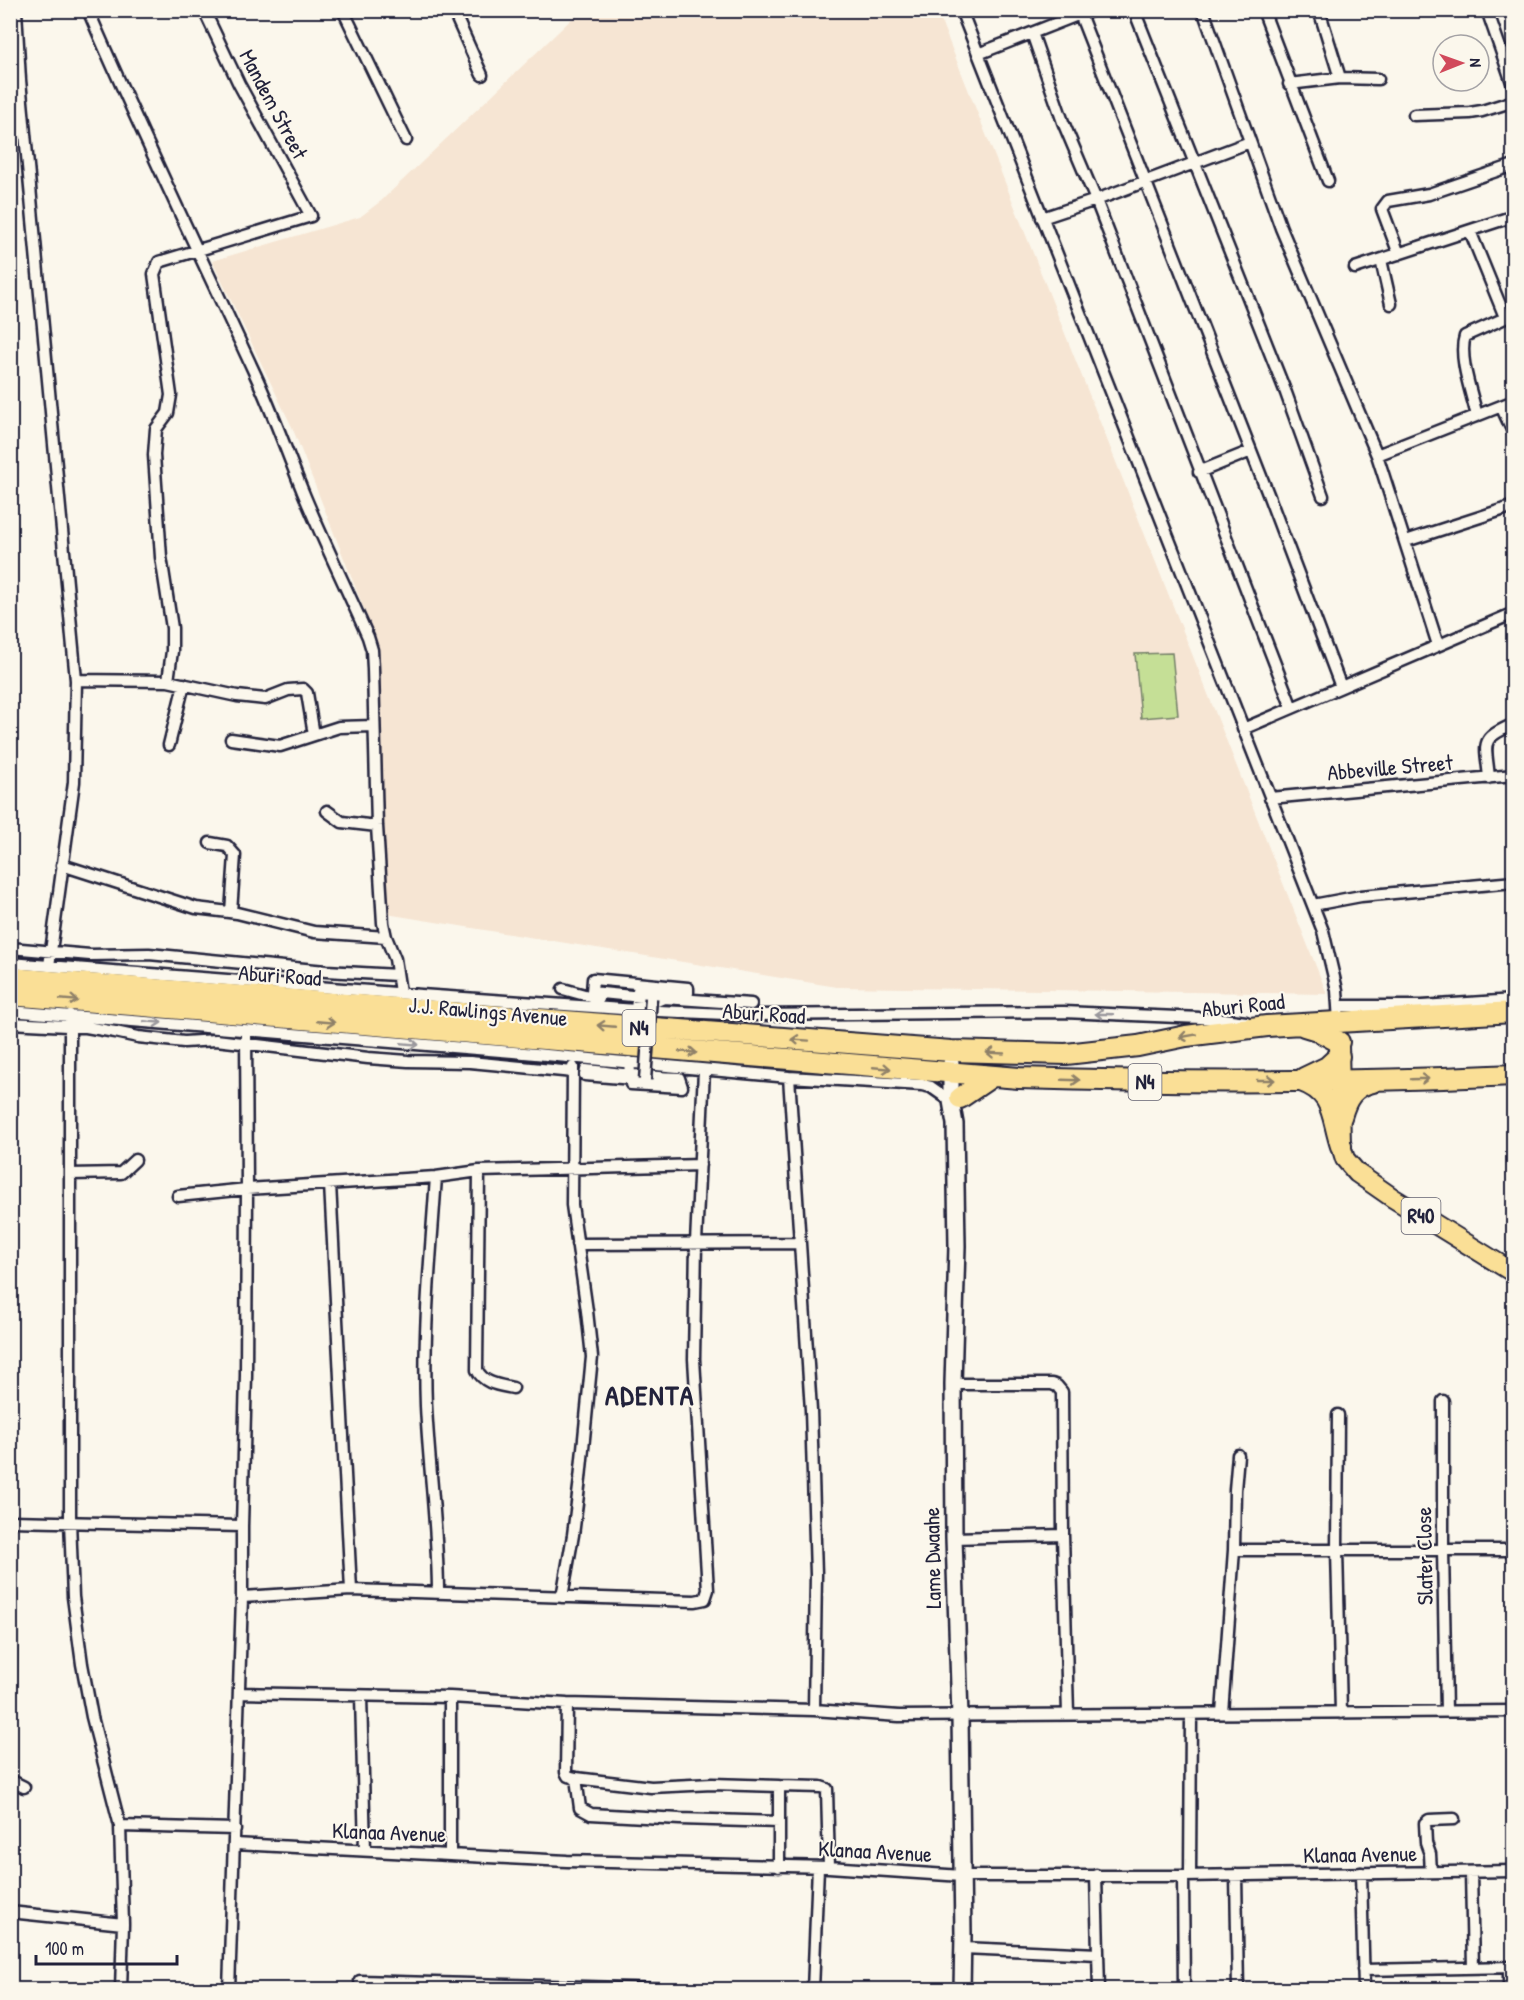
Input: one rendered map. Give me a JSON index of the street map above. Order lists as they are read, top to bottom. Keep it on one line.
{"streets":{"highway":["Aburi Road","J.J. Rawlings Avenue","N4"],"main road":["R40"],"street":["Mandem Street","Abbeville Street","Slater Close","Lame Dwaahe","Klanaa Avenue"]},"crossings":[["Aburi Road","Lame Dwaahe"],["J.J. Rawlings Avenue","N4"],["J.J. Rawlings Avenue","Lame Dwaahe"],["N4","R40"],["N4","Lame Dwaahe"],["Lame Dwaahe","Klanaa Avenue"]],"one_way":["J.J. Rawlings Avenue"],"districts":["ADENTA"],"scale_bar":"100 m","north":"right"}
